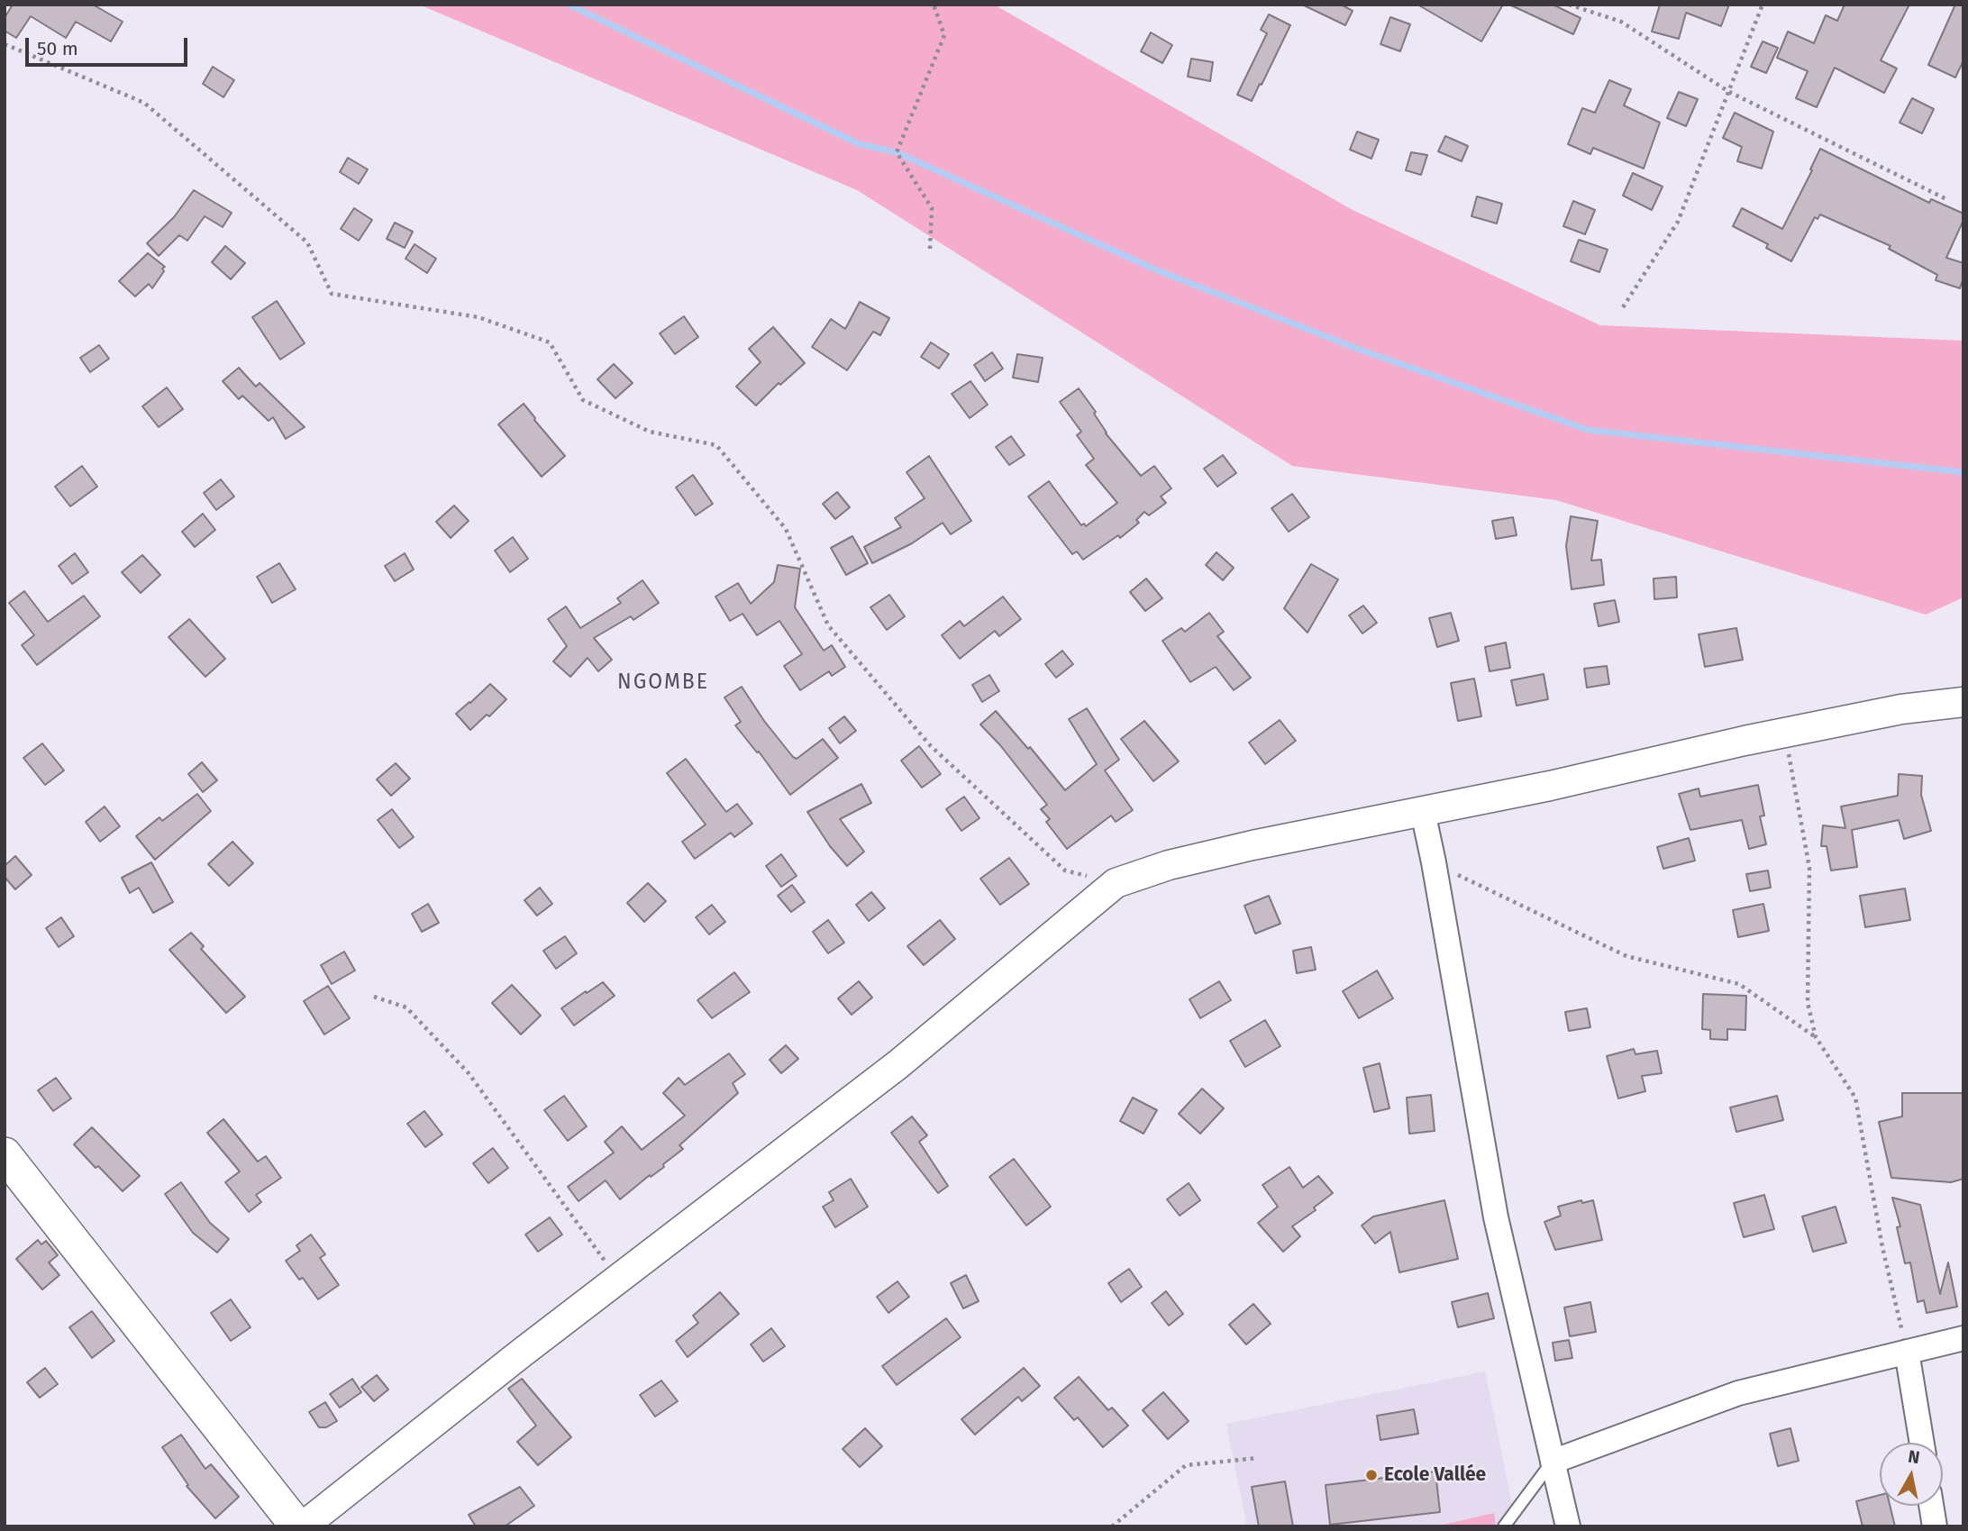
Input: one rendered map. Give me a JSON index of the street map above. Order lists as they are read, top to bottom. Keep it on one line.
{"districts":["NGOMBE"],"places":["Ecole Vallée"],"scale_bar":"50 m","north":"top"}
